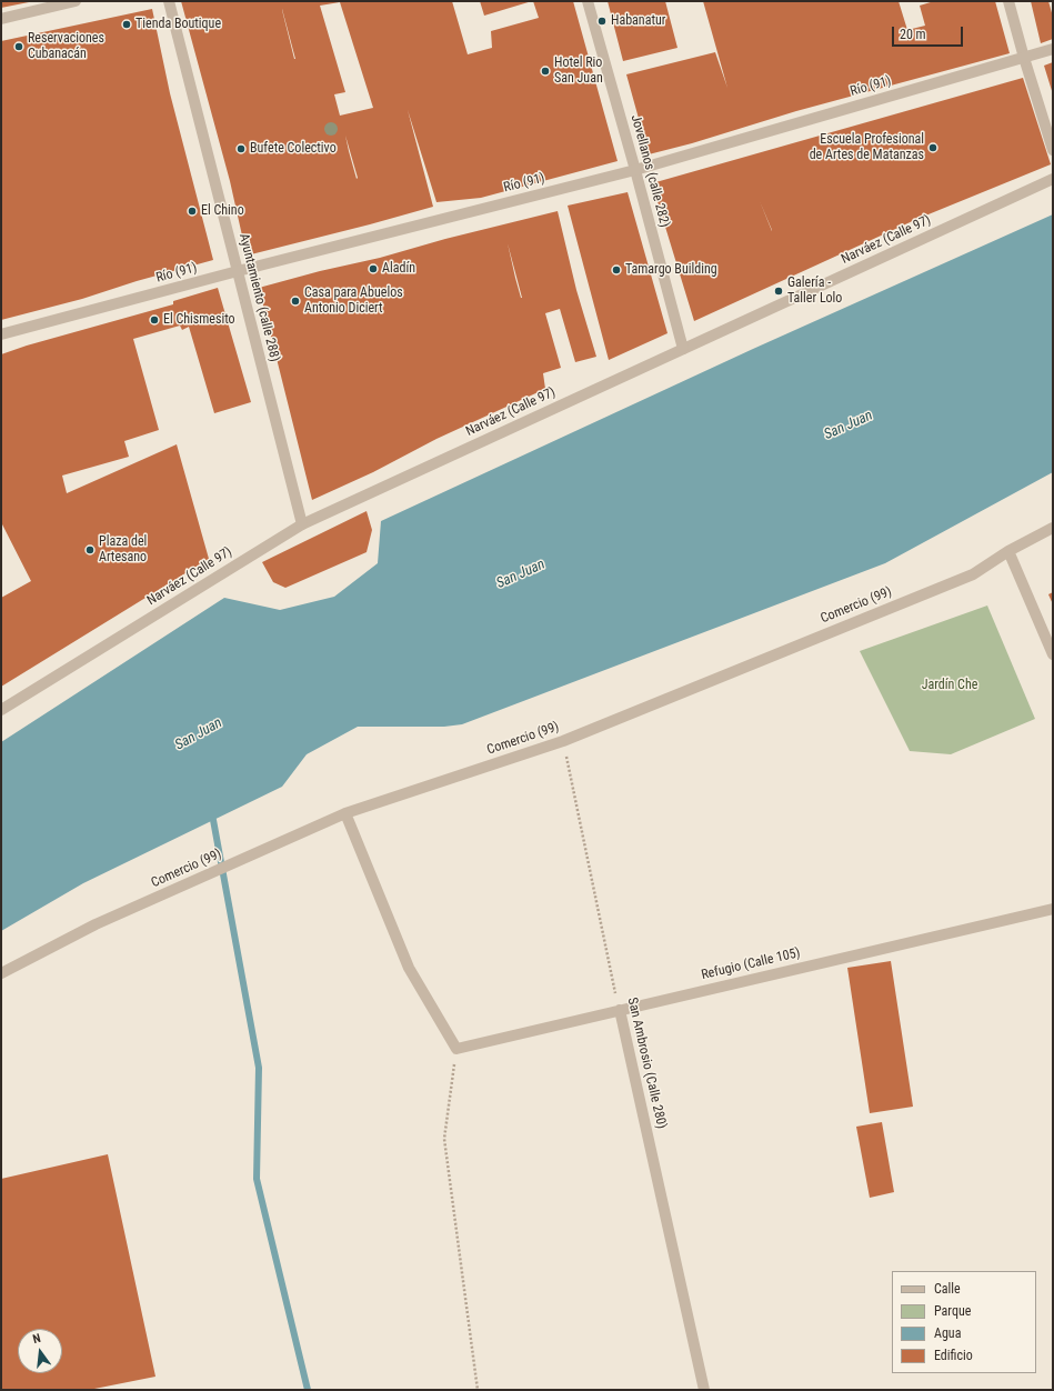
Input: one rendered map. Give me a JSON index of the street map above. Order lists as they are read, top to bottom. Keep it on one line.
{"streets":{"street":["Río (91)","Jovellanos (calle 282)","Narváez (Calle 97)","Ayuntamiento (calle 288)","Comercio (99)","Refugio (Calle 105)","San Ambrosio (Calle 280)"]},"crossings":[["Río (91)","Jovellanos (calle 282)"],["Río (91)","Ayuntamiento (calle 288)"],["Jovellanos (calle 282)","Narváez (Calle 97)"],["Narváez (Calle 97)","Ayuntamiento (calle 288)"],["Comercio (99)","San Ambrosio (Calle 280)"],["Refugio (Calle 105)","San Ambrosio (Calle 280)"]],"water":["San Juan"],"parks":["Jardín Che"],"places":["Habanatur","Tienda Boutique","Reservaciones Cubanacán","Hotel Rio San Juan","Escuela Profesional de Artes de Matanzas","Bufete Colectivo","El Chino","Aladín","Tamargo Building","Galería - Taller Lolo","Casa para Abuelos Antonio Diciert","El Chismesito","Plaza del Artesano"],"legend":["Calle","Parque","Agua","Edificio"],"scale_bar":"20 m","north":"top"}
